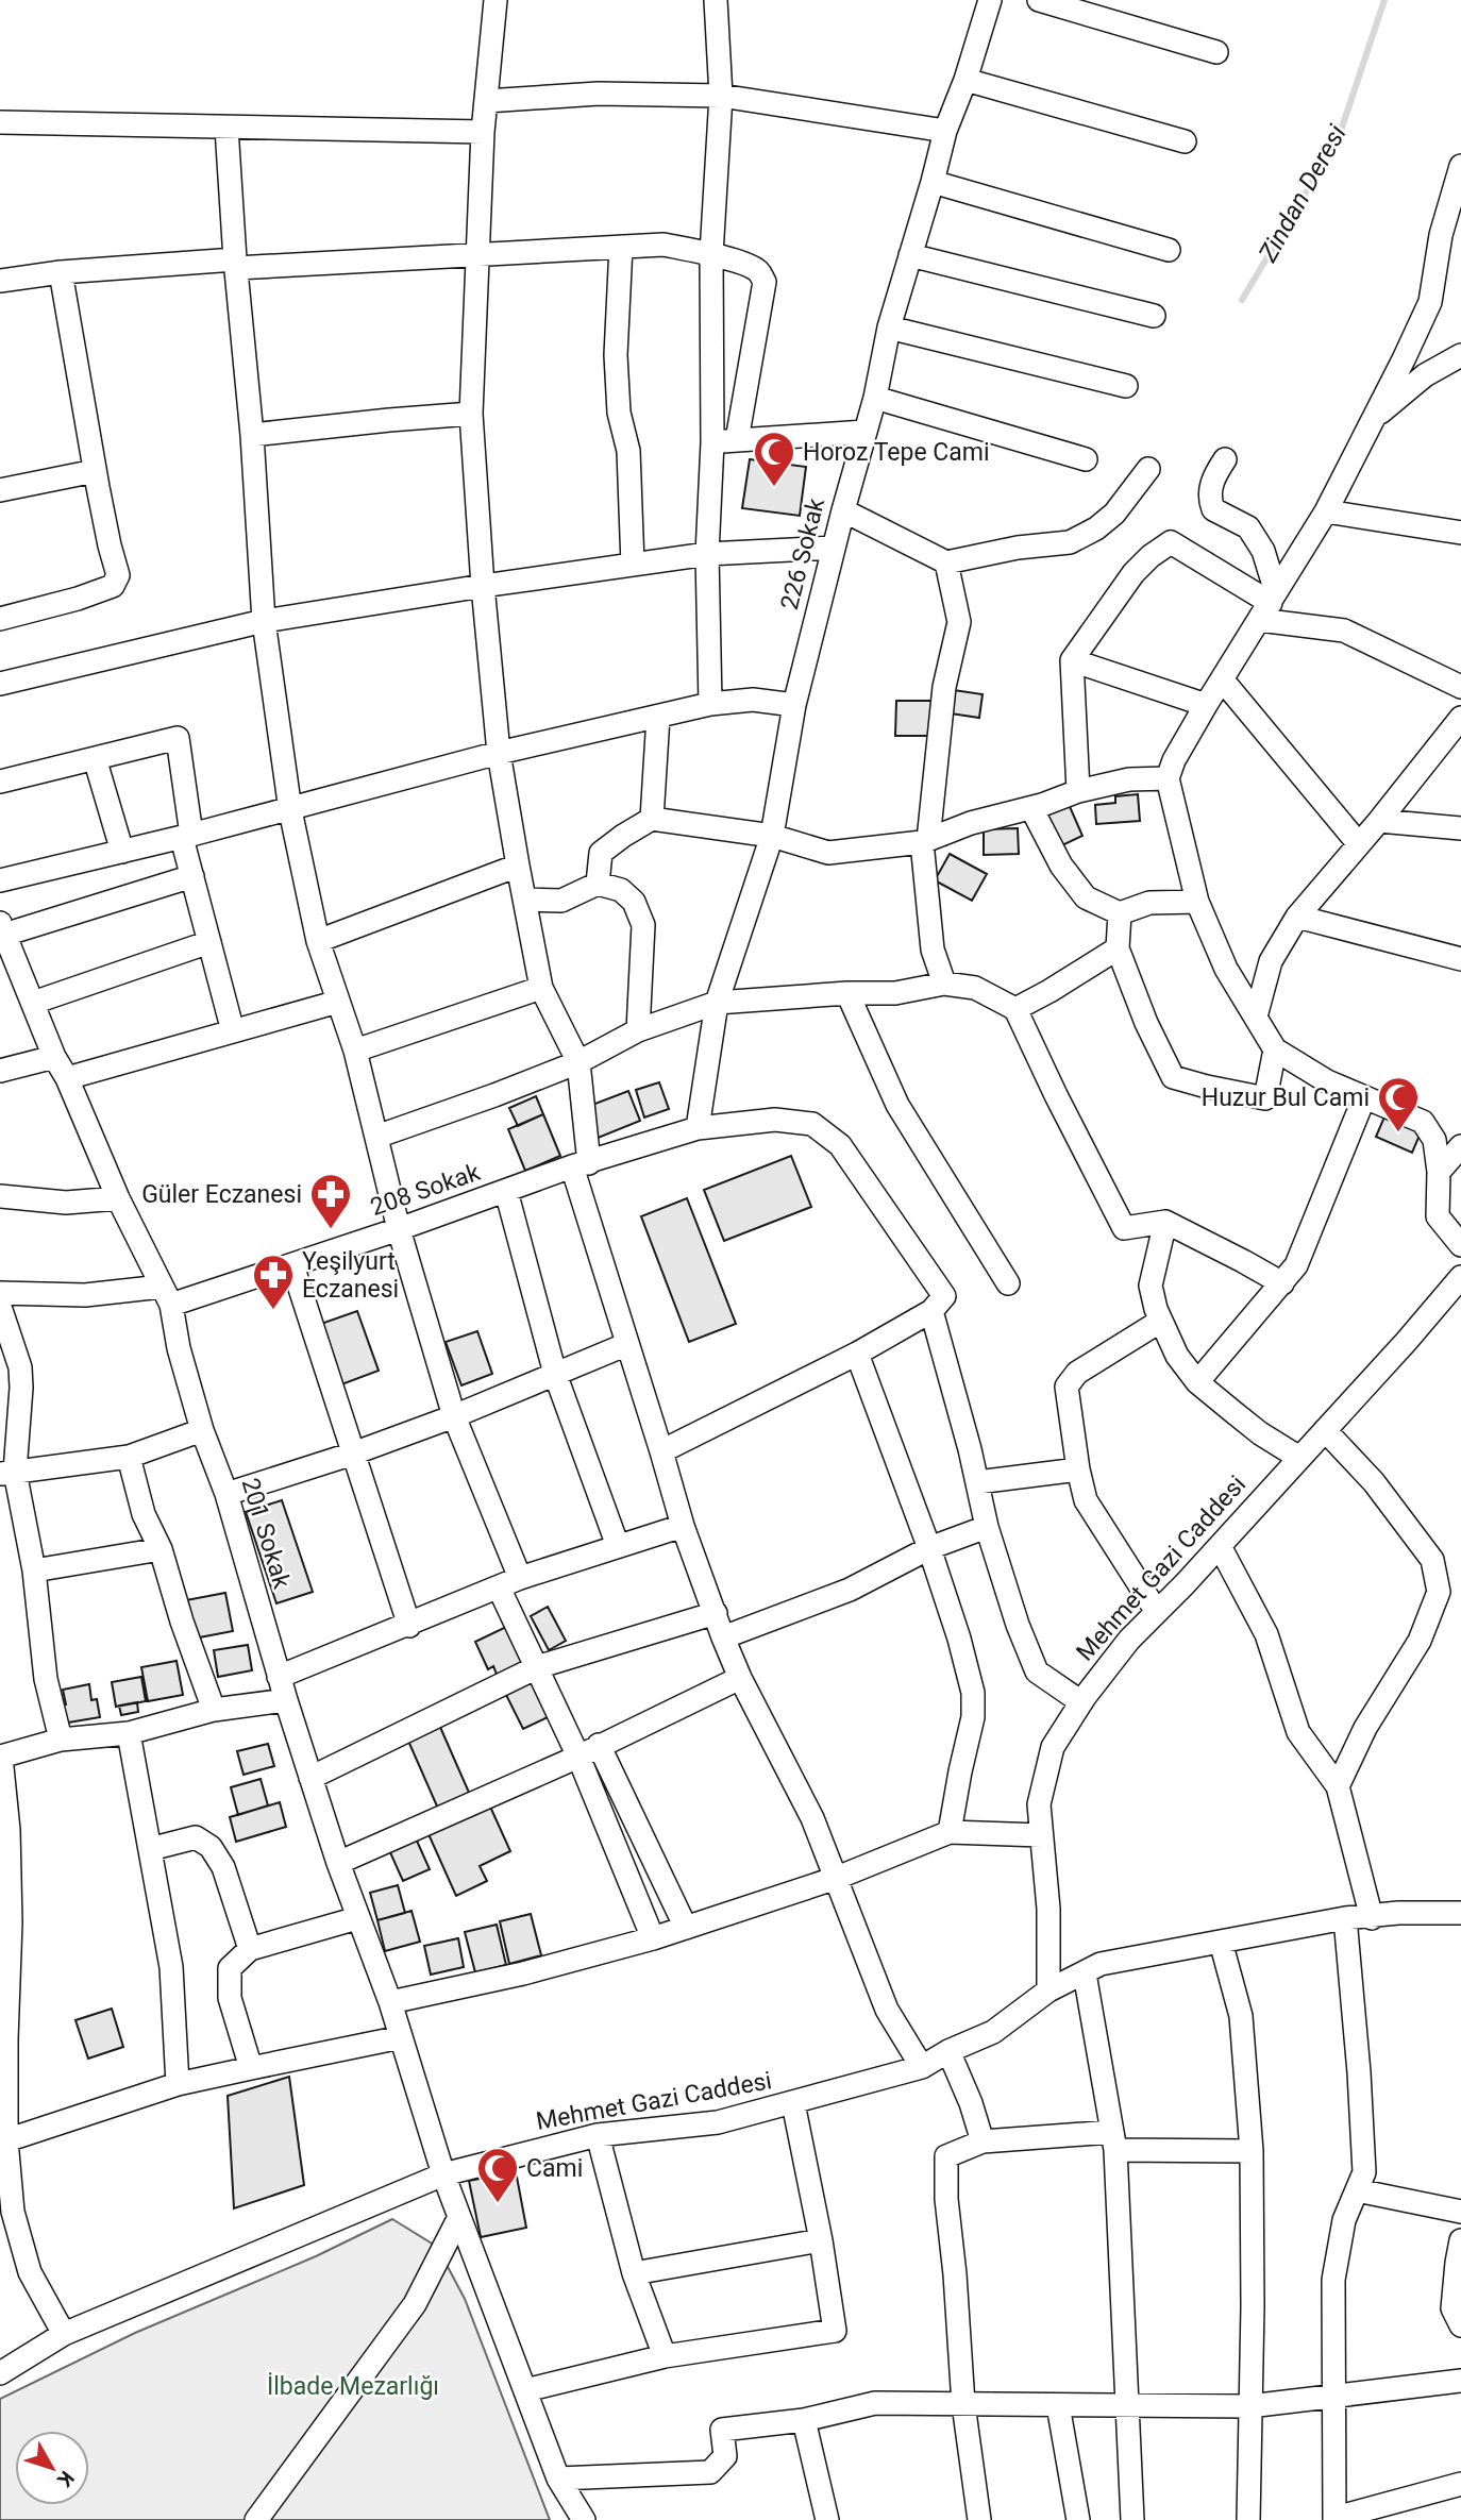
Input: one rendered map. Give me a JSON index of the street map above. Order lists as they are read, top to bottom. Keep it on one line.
{"streets":{"street":["226 Sokak","208 Sokak","201 Sokak","Mehmet Gazi Caddesi"]},"crossings":[["226 Sokak","208 Sokak"],["208 Sokak","201 Sokak"],["201 Sokak","Mehmet Gazi Caddesi"]],"water":["Zindan Deresi"],"parks":["İlbade Mezarlığı"],"places":{"mosque":["Horoz Tepe Cami","Huzur Bul Cami","Cami"],"pharmacy":["Güler Eczanesi","Yeşilyurt Eczanesi"]},"north":"bottom right"}
